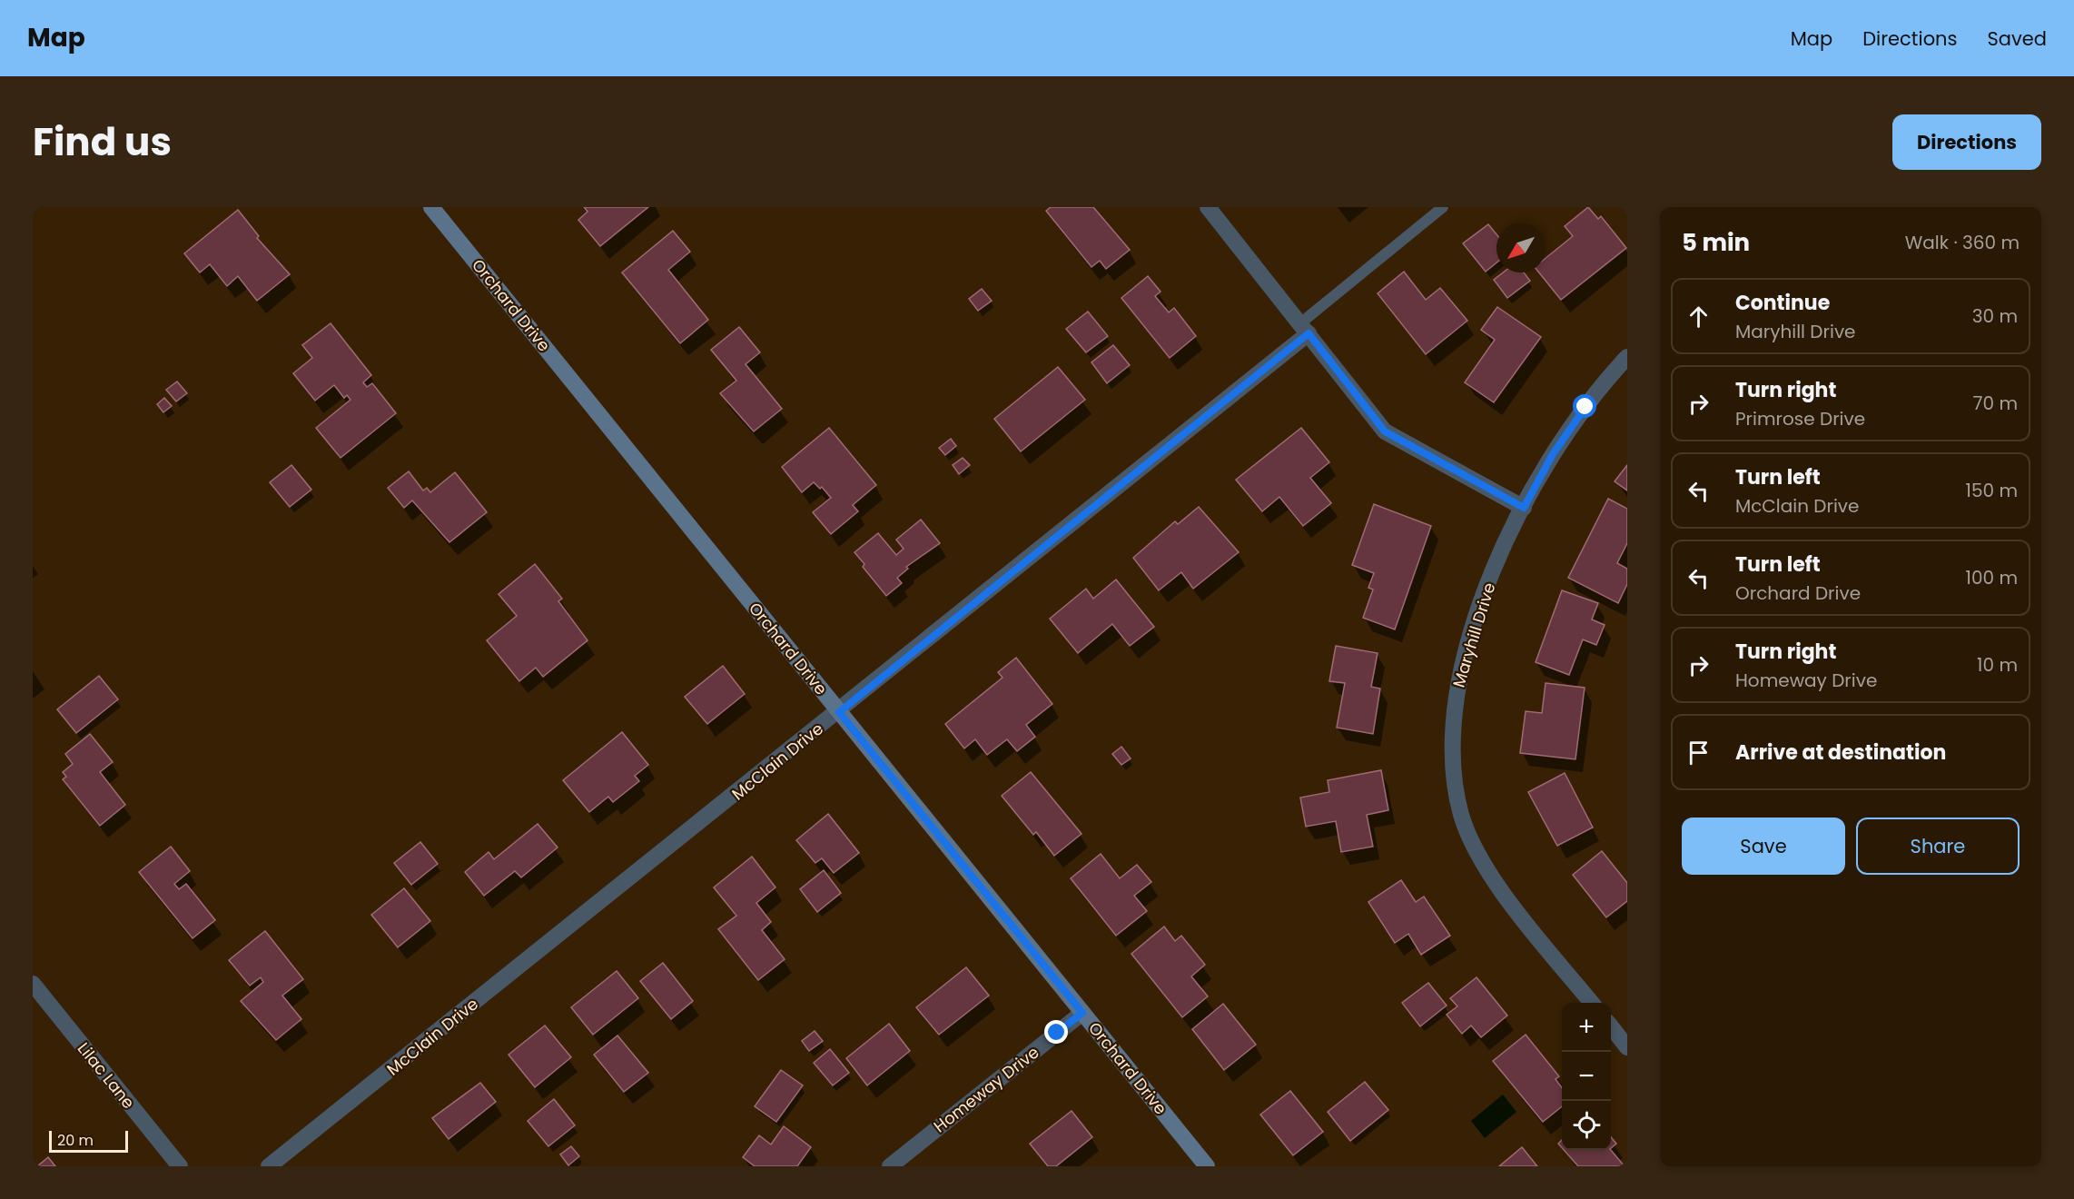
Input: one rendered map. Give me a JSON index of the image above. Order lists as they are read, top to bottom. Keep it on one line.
{"streets":{"street":["Orchard Drive","Maryhill Drive","McClain Drive","Lilac Lane","Homeway Drive"]},"crossings":[["Orchard Drive","McClain Drive"],["Orchard Drive","Homeway Drive"]],"scale_bar":"20 m","north":"bottom left","page":{"header":"Map","nav":["Map","Directions","Saved"],"title":"Find us","buttons":["Directions",["Save","Share"]],"heading":["5 min","Walk · 360 m"],"list":[["Continue","Maryhill Drive","30 m"],["Turn right","Primrose Drive","70 m"],["Turn left","McClain Drive","150 m"],["Turn left","Orchard Drive","100 m"],["Turn right","Homeway Drive","10 m"],"Arrive at destination"],"map_buttons":["+","−"],"scale":"20 m"}}
